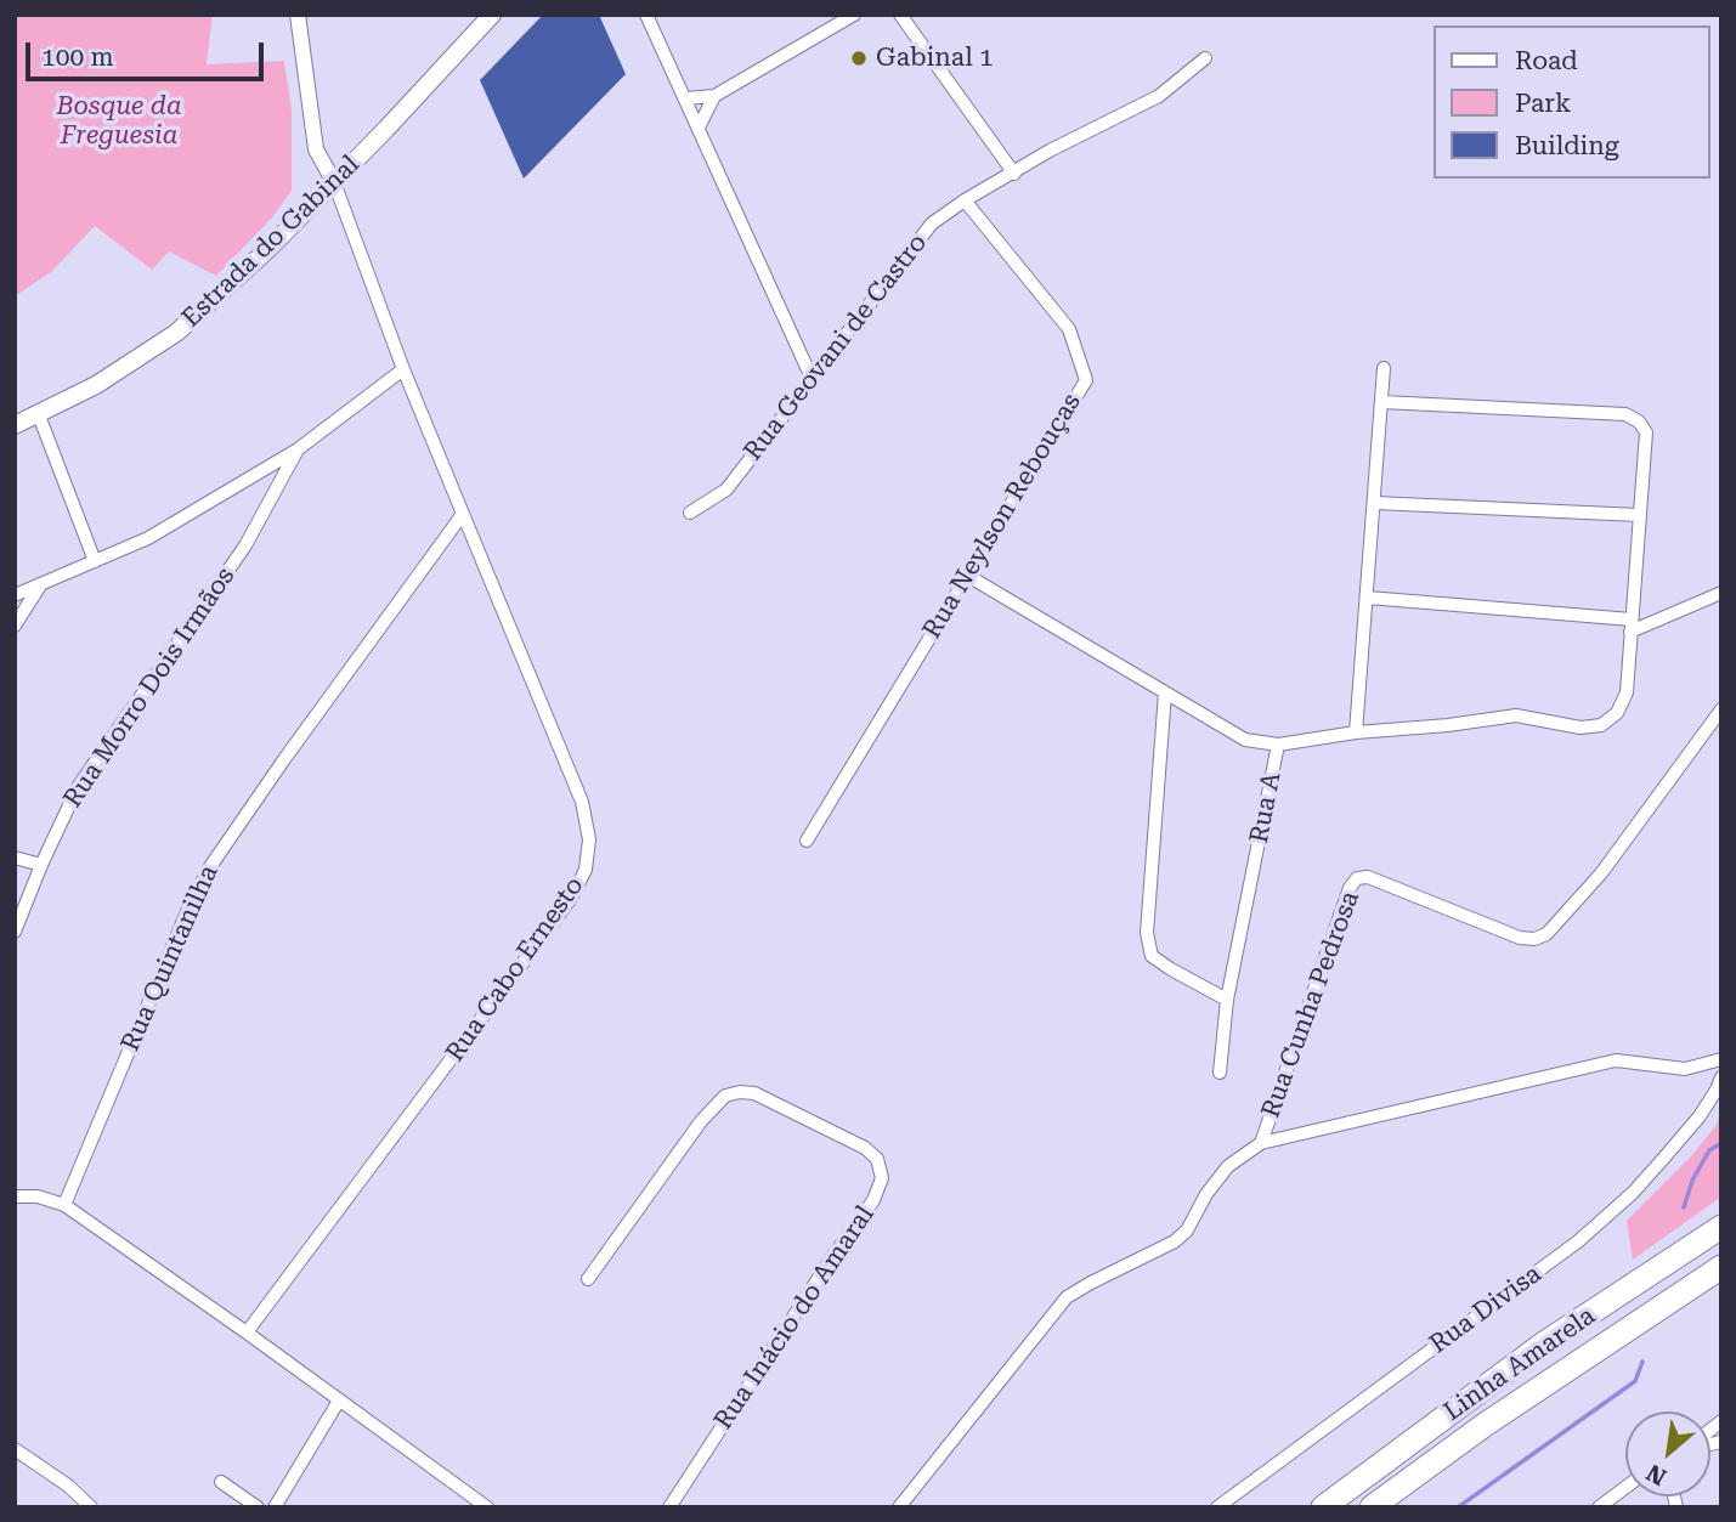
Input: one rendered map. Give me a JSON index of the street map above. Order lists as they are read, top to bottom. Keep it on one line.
{"streets":{"highway":["Linha Amarela"],"main road":["Estrada do Gabinal"],"street":["Rua Geovani de Castro","Rua Neylson Rebouças","Rua Morro Dois Irmãos","Rua A","Rua Quintanilha","Rua Cabo Ernesto","Rua Cunha Pedrosa","Rua Divisa","Rua Inácio do Amaral"]},"crossings":[["Rua Geovani de Castro","Rua Neylson Rebouças"],["Rua Neylson Rebouças","Rua A"],["Rua Quintanilha","Rua Cabo Ernesto"]],"parks":["Bosque da Freguesia"],"places":["Gabinal 1"],"legend":["Road","Park","Building"],"scale_bar":"100 m","north":"bottom left"}
